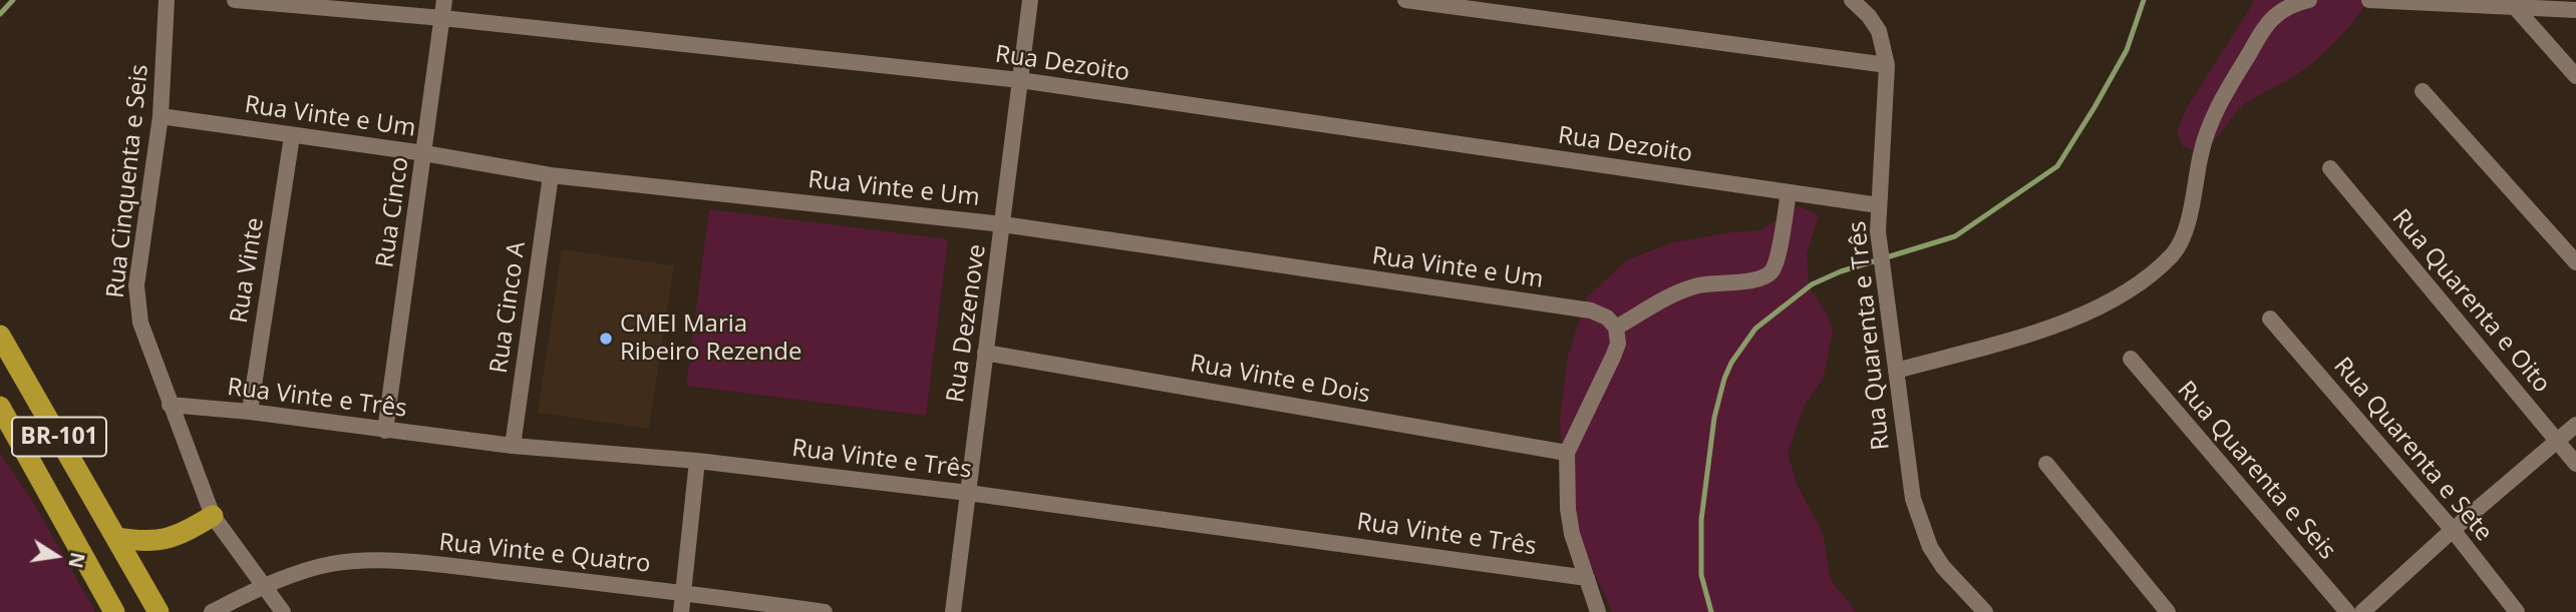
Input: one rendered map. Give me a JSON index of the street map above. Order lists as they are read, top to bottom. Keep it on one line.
{"streets":{"highway":["BR-101"],"street":["Rua Dezoito","Rua Vinte e Um","Rua Cinquenta e Seis","Rua Cinco","Rua Vinte","Rua Quarenta e Oito","Rua Cinco A","Rua Dezenove","Rua Quarenta e Três","Rua Vinte e Dois","Rua Vinte e Três","Rua Quarenta e Sete","Rua Quarenta e Seis","Rua Vinte e Quatro"]},"crossings":[["Rua Dezoito","Rua Cinco"],["Rua Dezoito","Rua Dezenove"],["Rua Dezoito","Rua Quarenta e Três"],["Rua Vinte e Um","Rua Cinquenta e Seis"],["Rua Vinte e Um","Rua Cinco"],["Rua Vinte e Um","Rua Vinte"],["Rua Vinte e Um","Rua Cinco A"],["Rua Vinte e Um","Rua Dezenove"],["Rua Cinquenta e Seis","Rua Vinte e Três"],["Rua Cinquenta e Seis","Rua Vinte e Quatro"],["Rua Cinco","Rua Vinte e Três"],["Rua Vinte","Rua Vinte e Três"],["Rua Cinco A","Rua Vinte e Três"],["Rua Dezenove","Rua Vinte e Dois"],["Rua Dezenove","Rua Vinte e Três"]],"places":["CMEI Maria Ribeiro Rezende"],"north":"right"}
